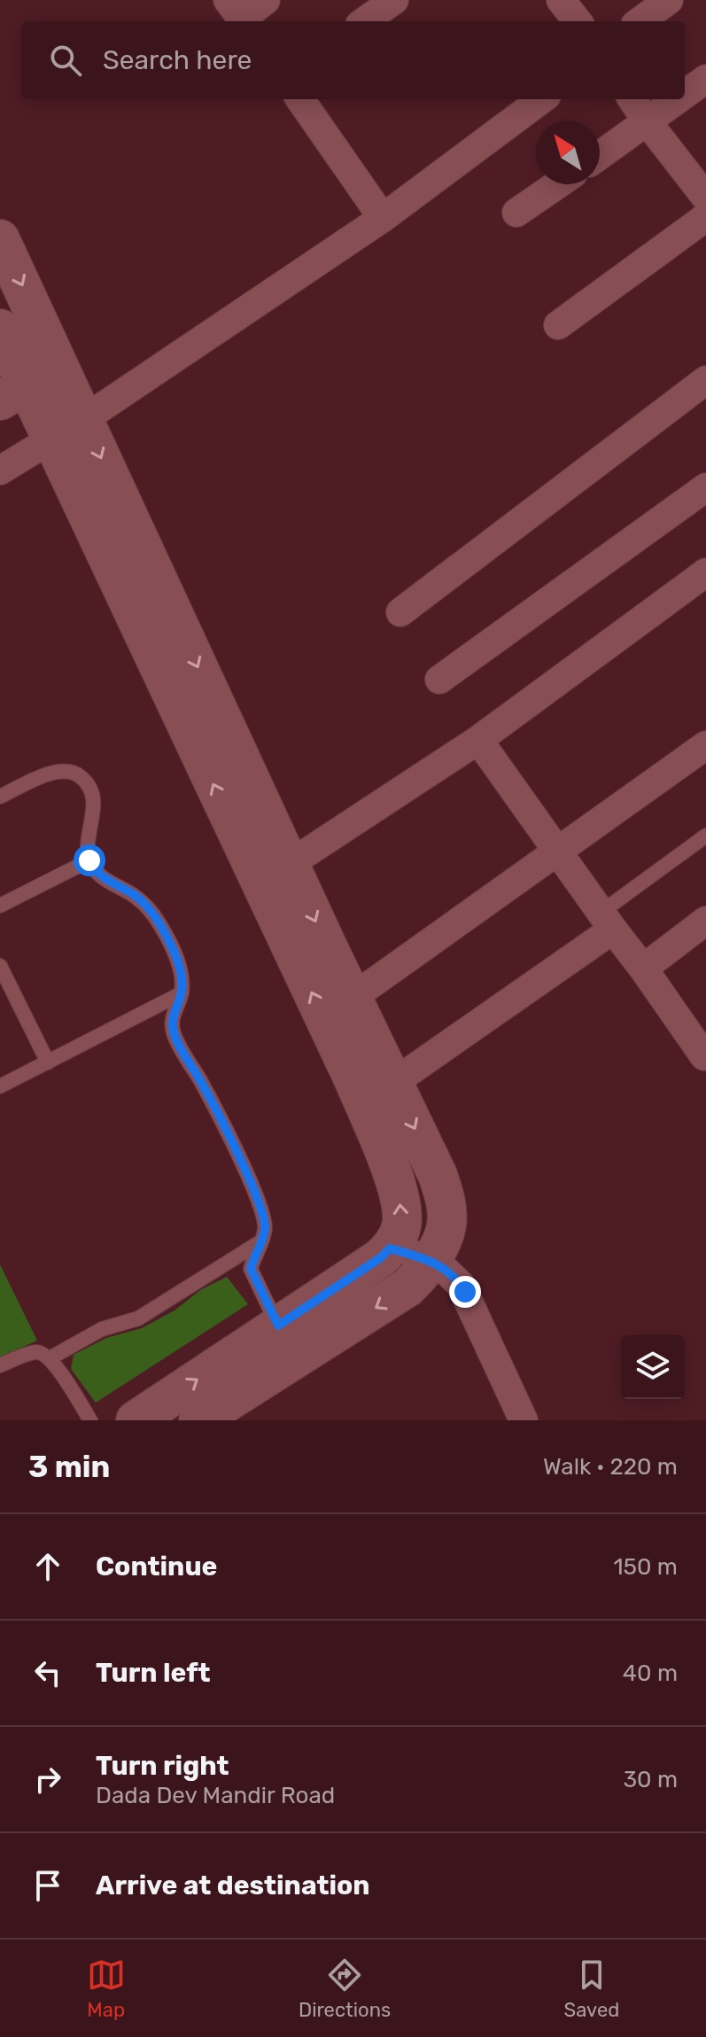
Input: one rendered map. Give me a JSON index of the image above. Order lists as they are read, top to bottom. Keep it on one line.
{"north":"top left","page":{"search":"Search here","heading":["3 min","Walk · 220 m"],"list":[["Continue","150 m"],["Turn left","40 m"],["Turn right","Dada Dev Mandir Road","30 m"],"Arrive at destination"],"nav":["Map","Directions","Saved"]}}
